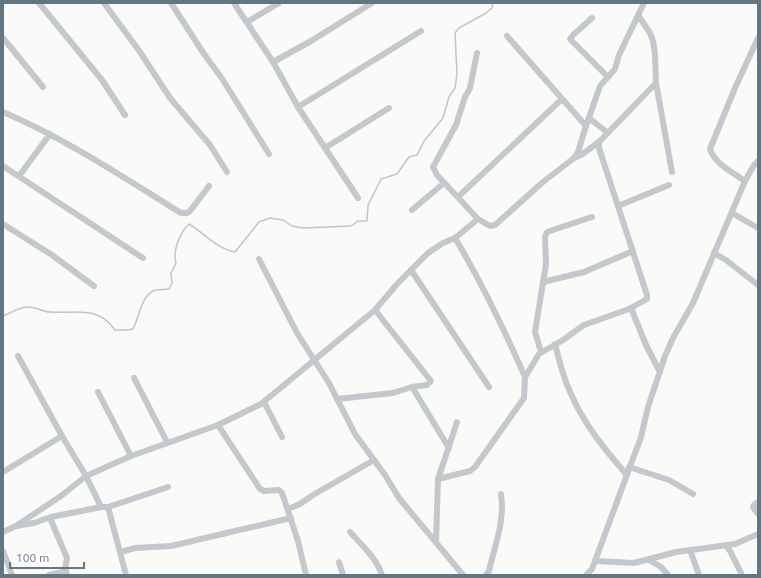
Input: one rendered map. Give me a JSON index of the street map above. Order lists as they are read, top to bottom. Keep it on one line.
{"scale_bar":"100 m"}
